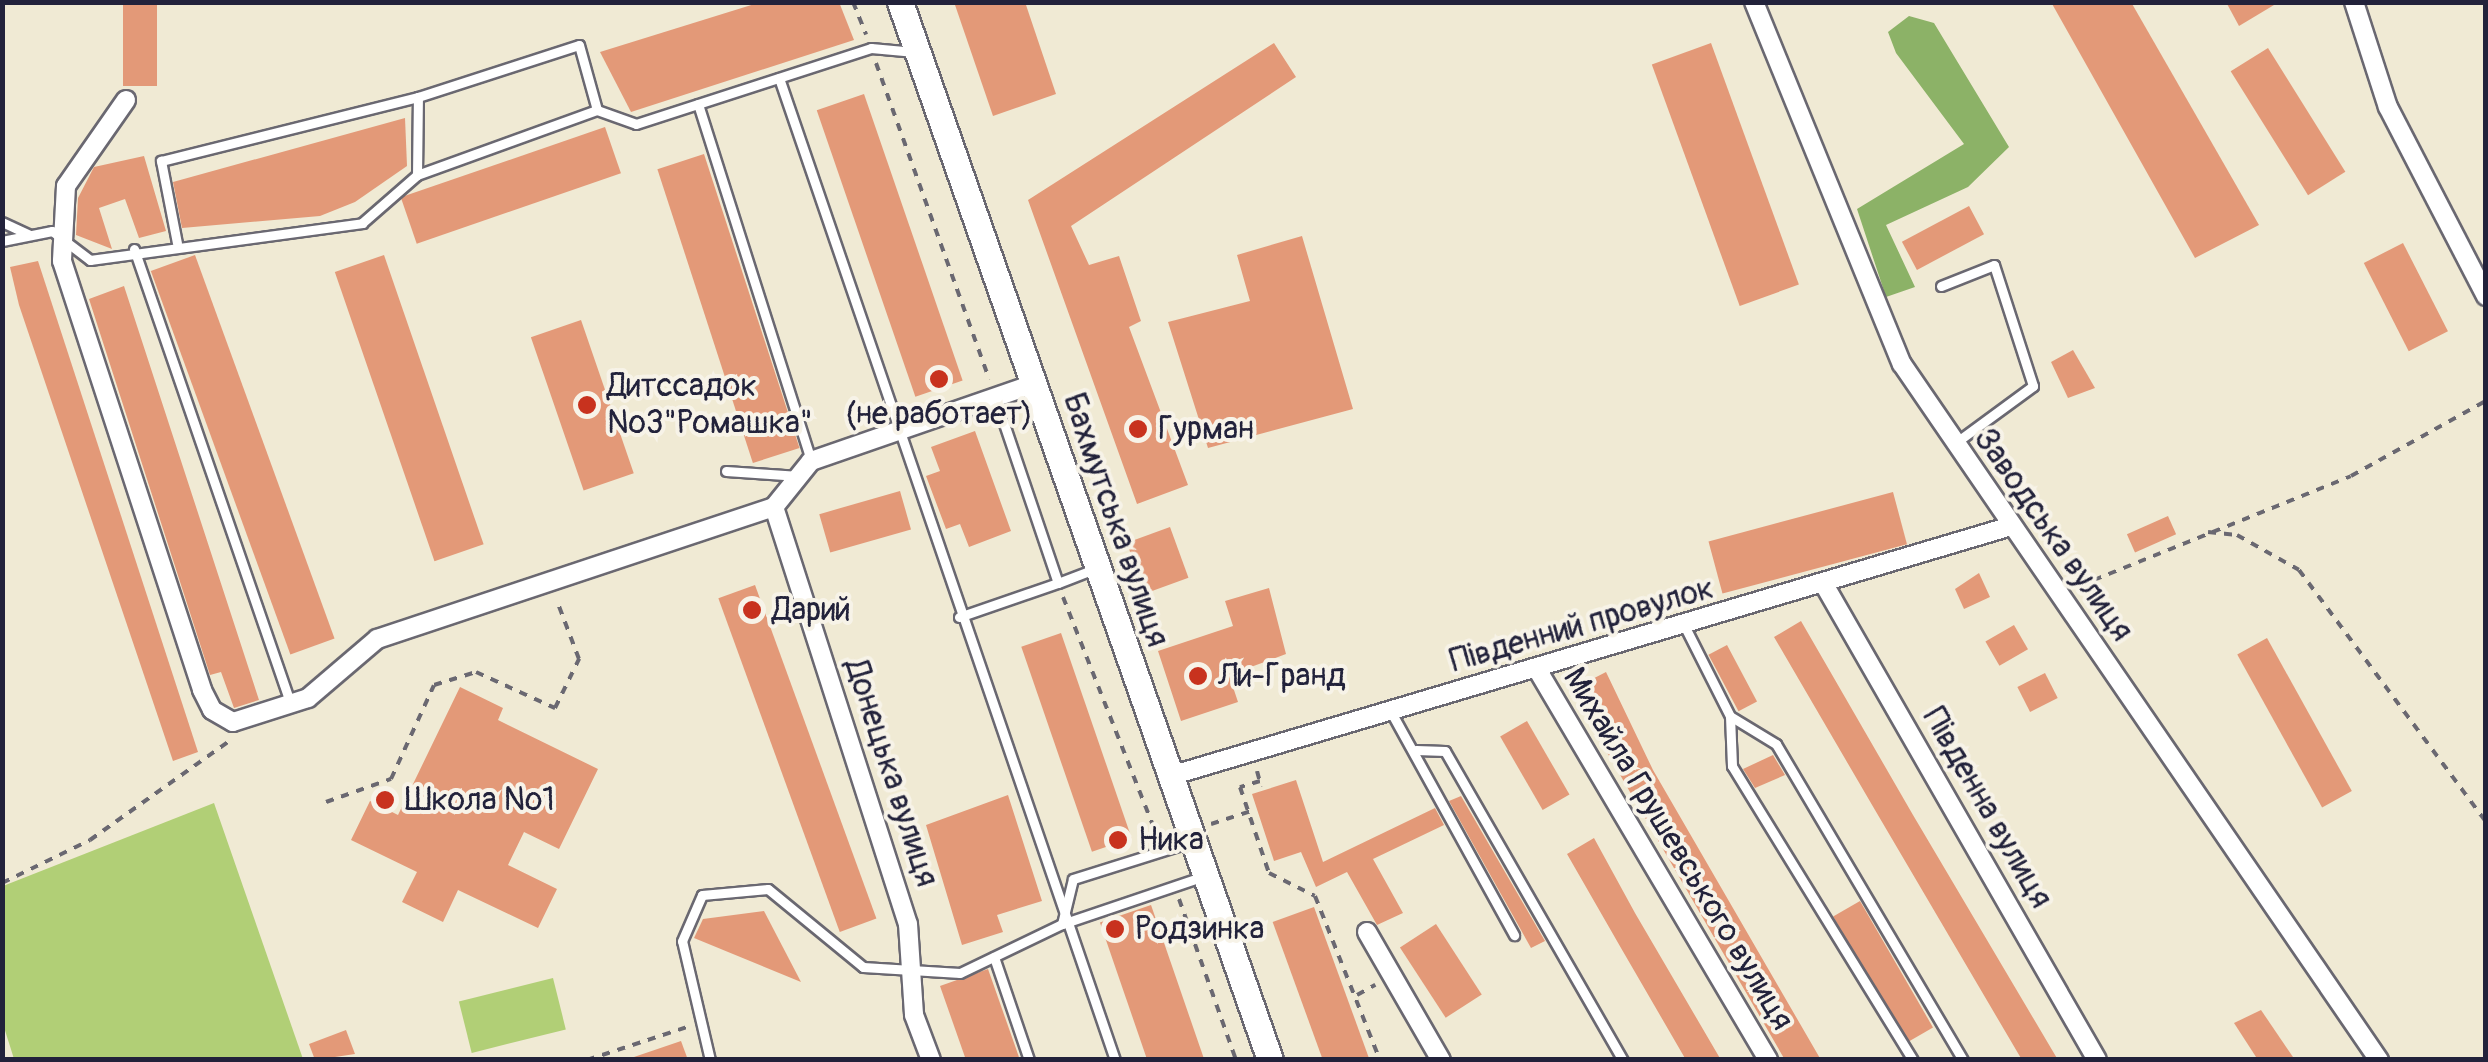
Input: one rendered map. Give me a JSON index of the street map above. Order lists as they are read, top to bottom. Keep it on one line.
{"streets":{"street":["Бахмутська вулиця","Заводська вулиця","Південний провулок","Донецька вулиця","Південна вулиця","Михайла Грушевського вулиця"]},"crossings":[["Бахмутська вулиця","Південний провулок"],["Заводська вулиця","Південний провулок"],["Південний провулок","Південна вулиця"],["Південний провулок","Михайла Грушевського вулиця"]],"places":["(не работает)","Дитссадок №3\"Ромашка\"","Гурман","Дарий","Ли-Гранд","Школа №1","Ника","Родзинка"]}
